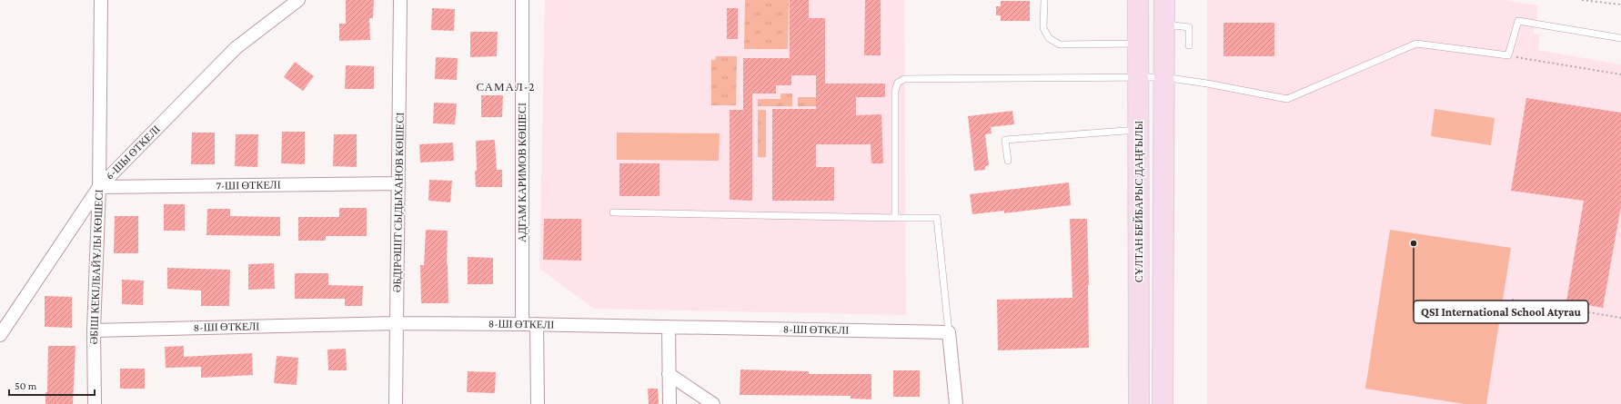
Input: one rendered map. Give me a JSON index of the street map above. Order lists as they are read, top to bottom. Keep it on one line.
{"streets":{"main road":["СҰЛТАН БЕЙБАРЫС ДАҢҒЫЛЫ"],"street":["6-ШЫ ӨТКЕЛІ","АДГАМ КАРИМОВ КӨШЕСІ","7-ШІ ӨТКЕЛІ","ӘБДІРӘШІТ СЫДЫХАНОВ КӨШЕСІ","ӘБІШ КЕКІЛБАЙҰЛЫ КӨШЕСІ","8-ШІ ӨТКЕЛІ"]},"crossings":[["6-ШЫ ӨТКЕЛІ","7-ШІ ӨТКЕЛІ"],["6-ШЫ ӨТКЕЛІ","ӘБІШ КЕКІЛБАЙҰЛЫ КӨШЕСІ"],["АДГАМ КАРИМОВ КӨШЕСІ","8-ШІ ӨТКЕЛІ"],["7-ШІ ӨТКЕЛІ","ӘБДІРӘШІТ СЫДЫХАНОВ КӨШЕСІ"],["7-ШІ ӨТКЕЛІ","ӘБІШ КЕКІЛБАЙҰЛЫ КӨШЕСІ"],["ӘБДІРӘШІТ СЫДЫХАНОВ КӨШЕСІ","8-ШІ ӨТКЕЛІ"],["ӘБІШ КЕКІЛБАЙҰЛЫ КӨШЕСІ","8-ШІ ӨТКЕЛІ"]],"districts":["САМАЛ-2"],"places":["QSI International School Atyrau"],"scale_bar":"50 m"}
